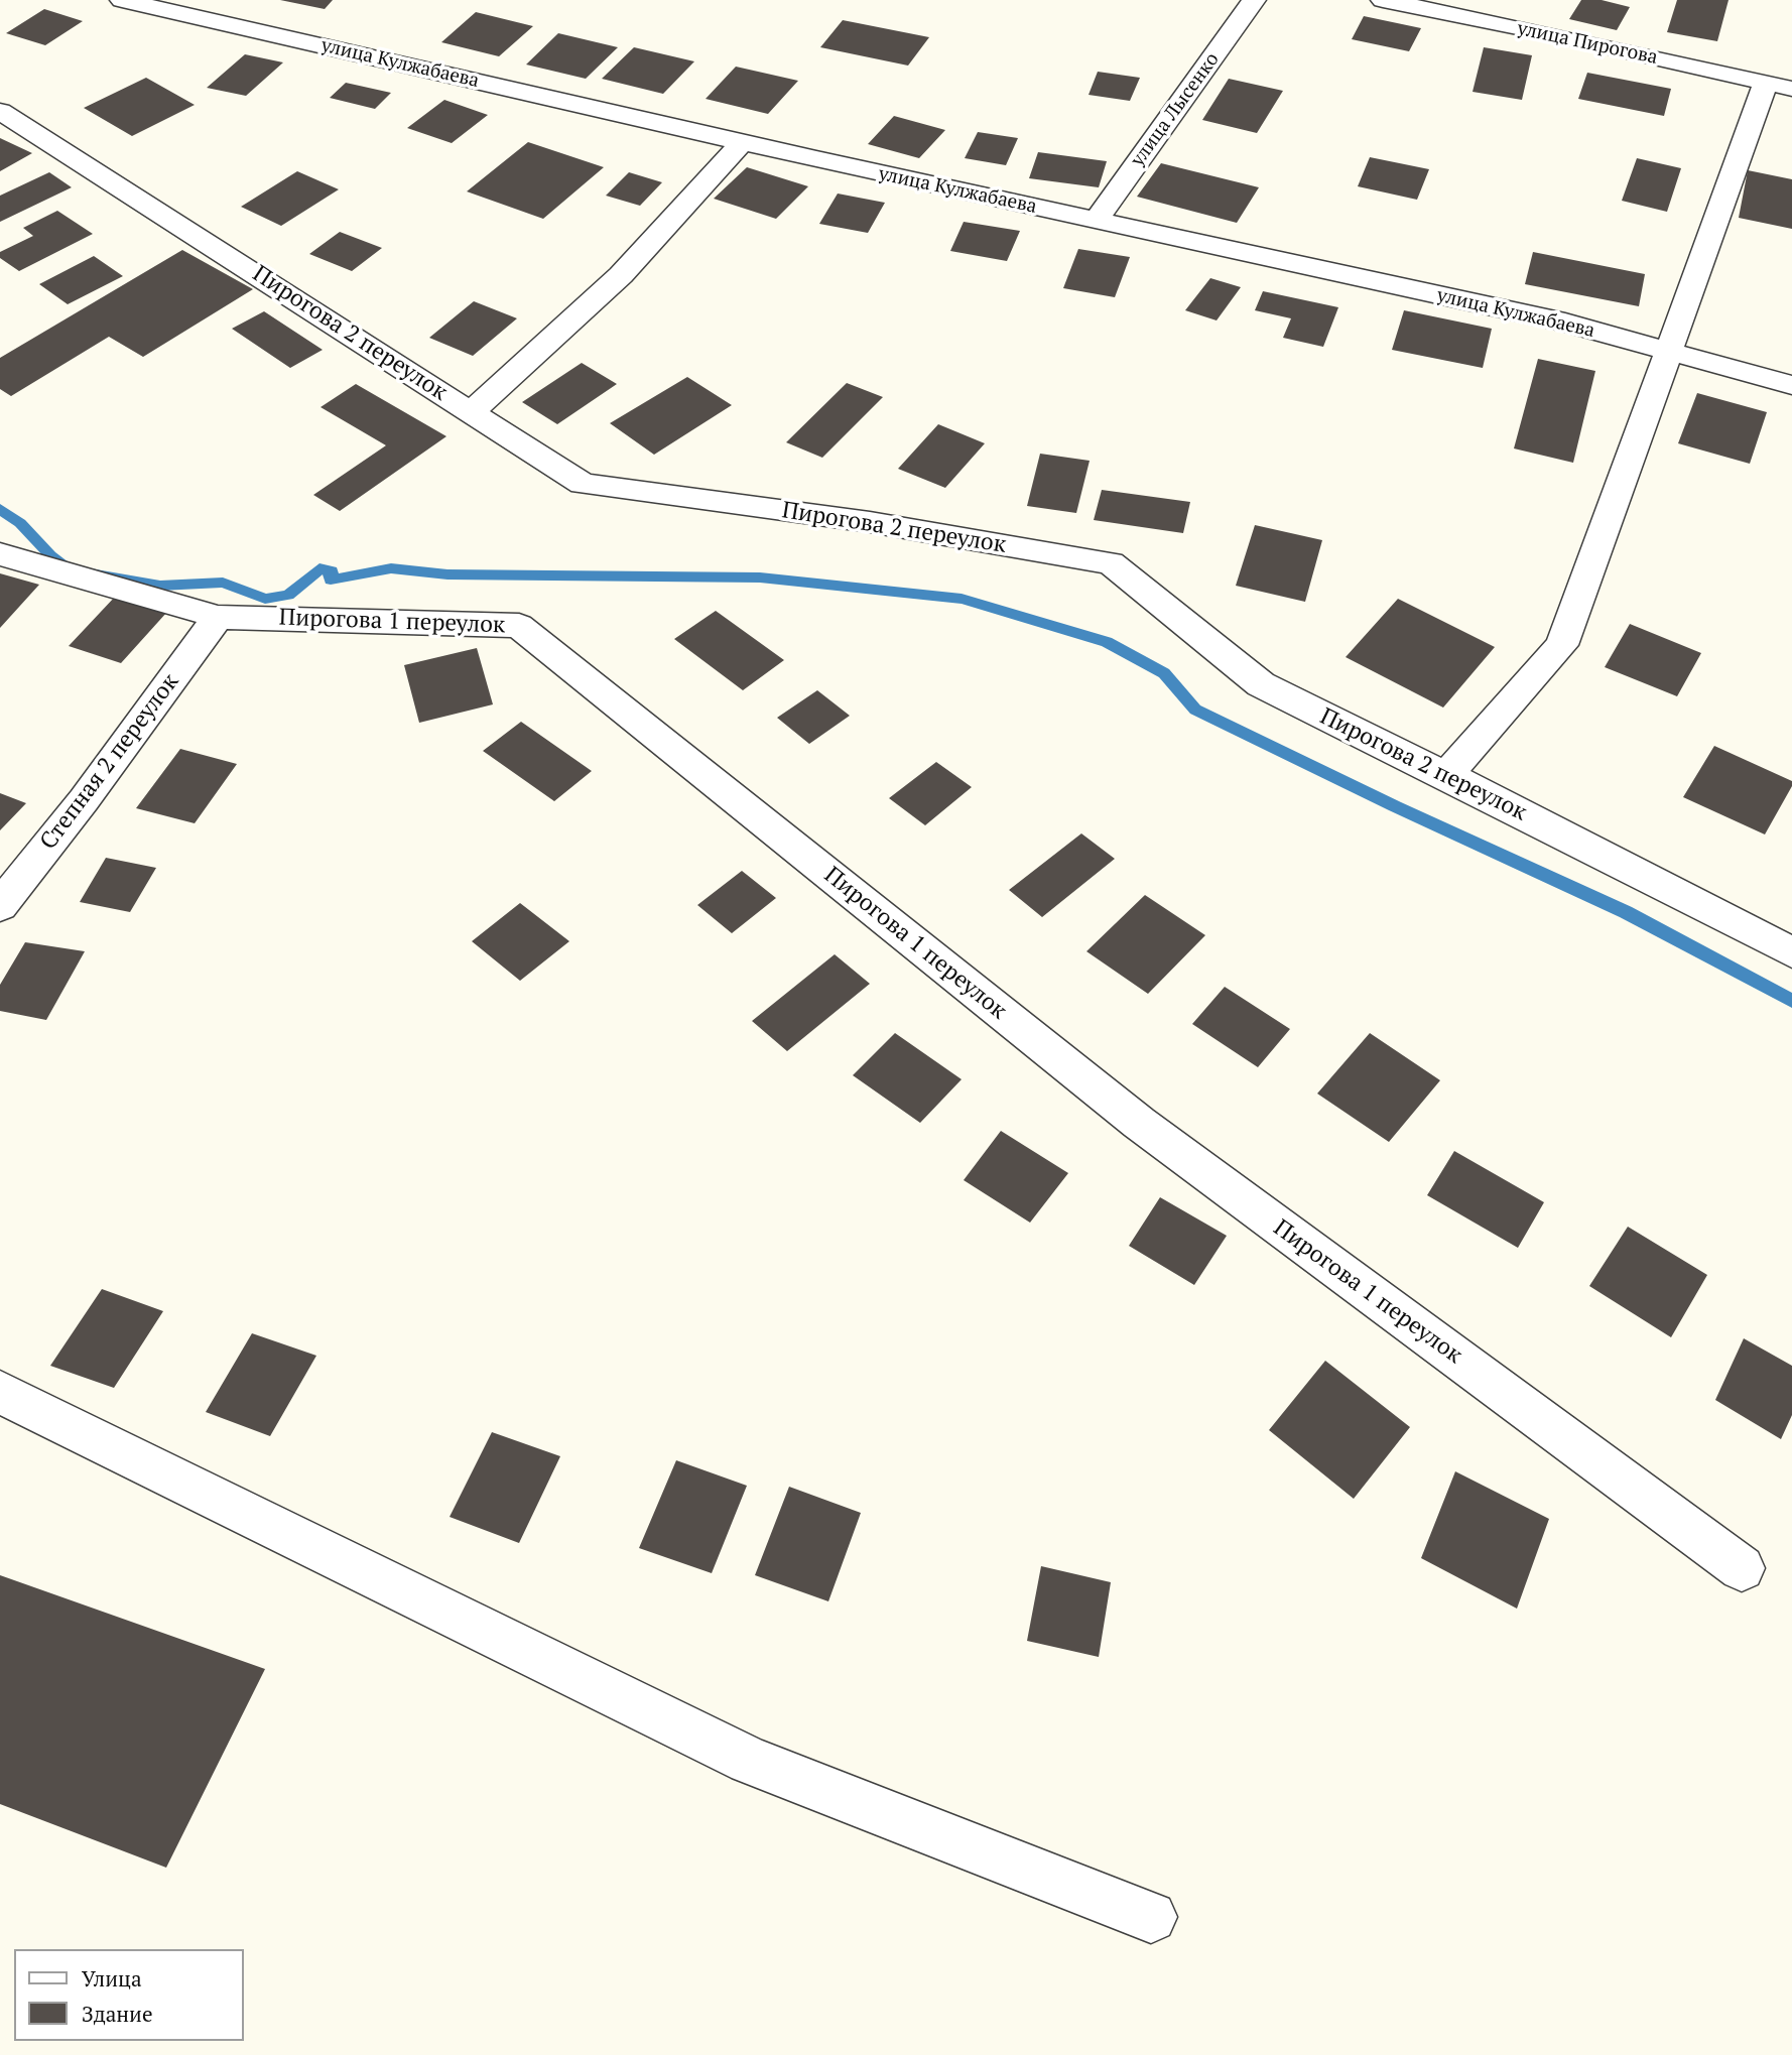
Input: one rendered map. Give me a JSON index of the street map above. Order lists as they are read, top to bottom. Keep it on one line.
{"streets":{"street":["улица Пирогова","улица Кулжабаева","улица Лысенко","Пирогова 2 переулок","Пирогова 1 переулок","Степная 2 переулок"]},"crossings":[["улица Кулжабаева","улица Лысенко"],["Пирогова 1 переулок","Степная 2 переулок"]],"legend":["Улица","Здание"]}
